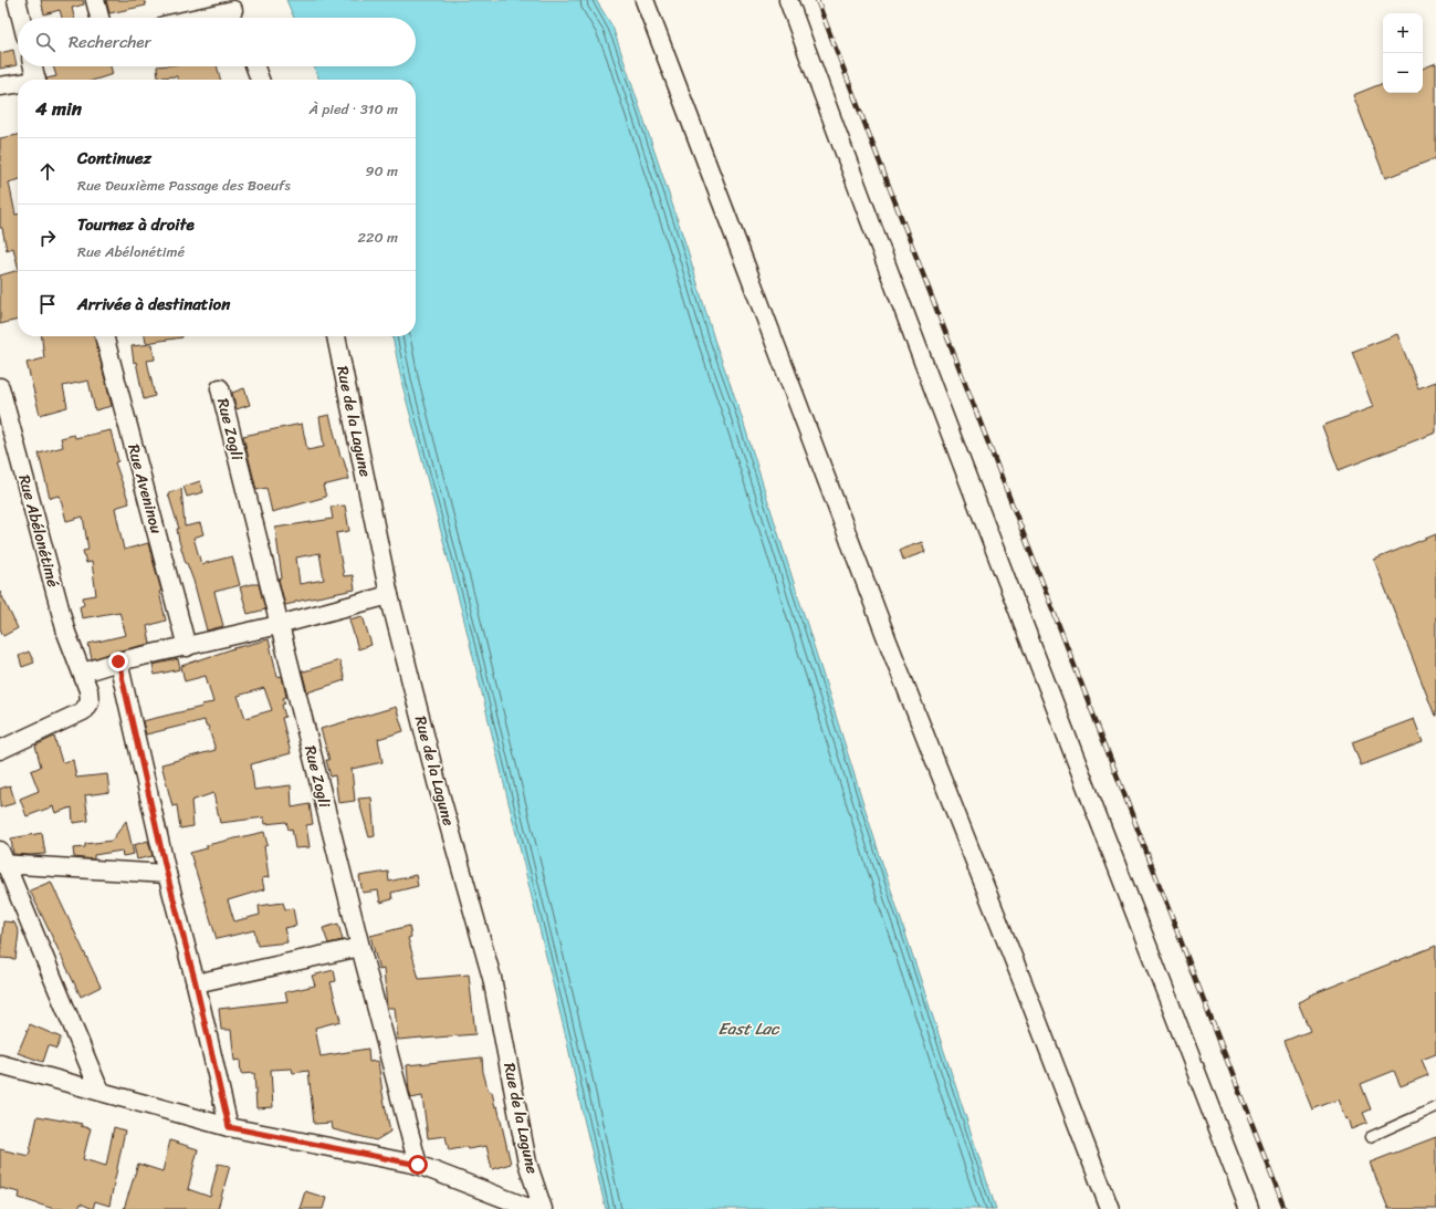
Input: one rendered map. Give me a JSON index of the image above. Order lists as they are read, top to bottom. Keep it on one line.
{"streets":{"street":["Rue de la Lagune","Rue Zogli","Rue Aveninou","Rue Abélonétimé"]},"water":["East Lac"],"page":{"map_buttons":["+","−"],"search":"Rechercher","heading":["4 min","À pied · 310 m"],"list":[["Continuez","Rue Deuxième Passage des Boeufs","90 m"],["Tournez à droite","Rue Abélonétimé","220 m"],"Arrivée à destination"]}}
